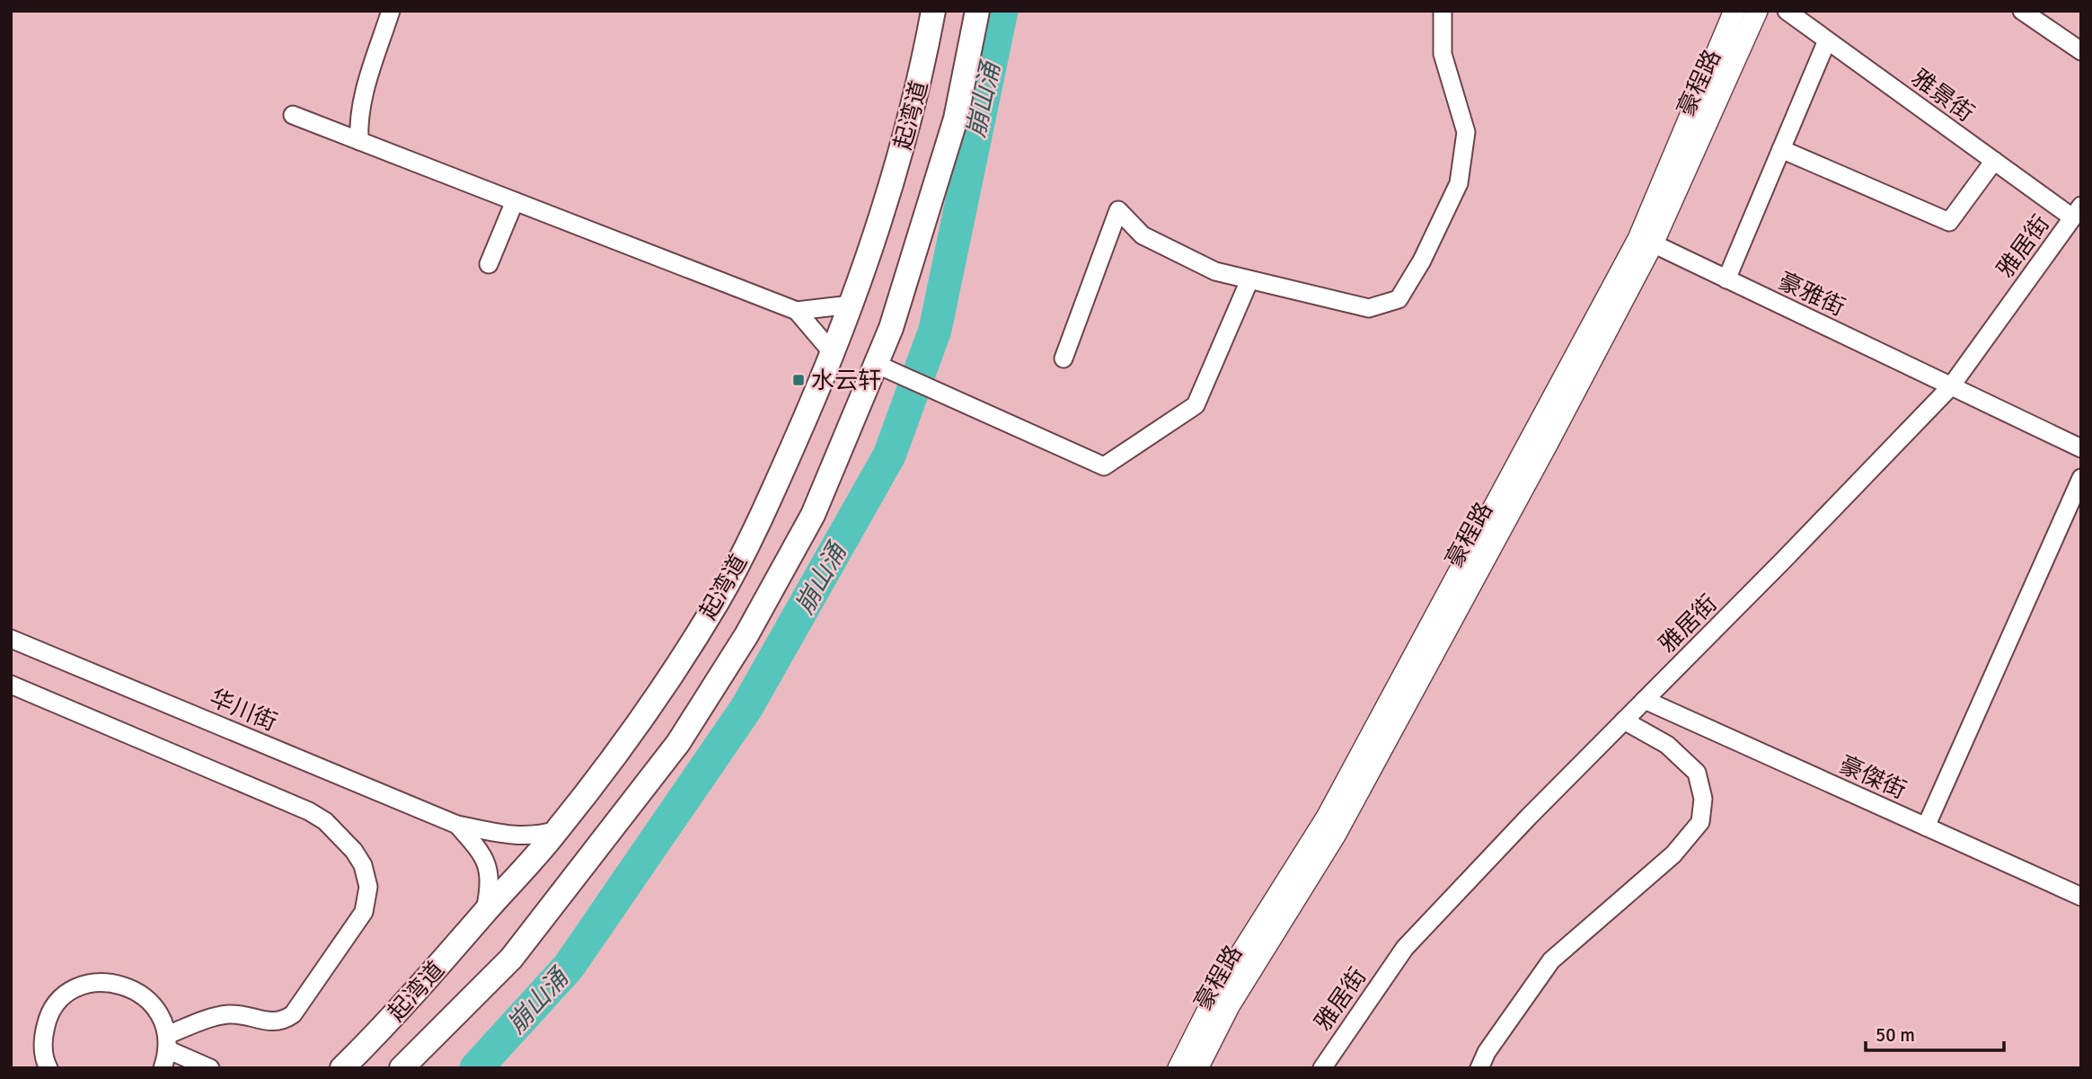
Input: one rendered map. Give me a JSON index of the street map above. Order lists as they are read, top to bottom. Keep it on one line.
{"streets":{"main road":["起湾道"],"street":["豪程路","雅景街","雅居街","豪雅街","华川街","豪傑街"]},"crossings":[["豪程路","豪雅街"],["雅景街","雅居街"],["起湾道","华川街"],["雅居街","豪雅街"],["雅居街","豪傑街"]],"water":["崩山涌"],"places":{"transit":["水云轩"]},"scale_bar":"50 m"}
